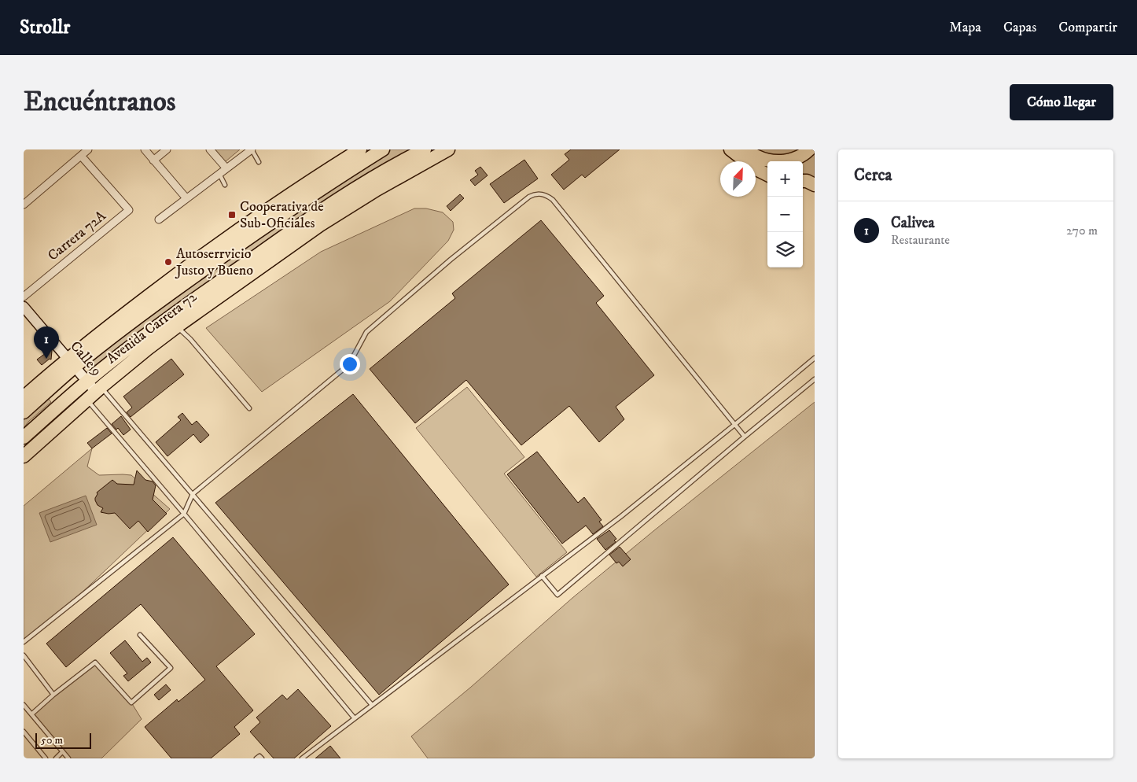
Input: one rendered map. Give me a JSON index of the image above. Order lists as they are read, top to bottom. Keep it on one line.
{"streets":{"highway":["Avenida Carrera 72"],"street":["Carrera 72A","Calle 9"]},"crossings":[["Avenida Carrera 72","Calle 9"]],"places":{"transit":["Cooperativa de Sub-Oficiales"],"other":["Autoserrvicio Justo y Bueno"]},"scale_bar":"50 m","north":"top right","page":{"header":"Strollr","nav":["Mapa","Capas","Compartir"],"buttons":"Cómo llegar","title":"Encuéntranos","heading":"Cerca","map_buttons":["+","−"],"list":[{"mark":"1","name":"Calivea","note":"Restaurante","value":"270 m"}],"pins":"1","scale":"50 m"}}
